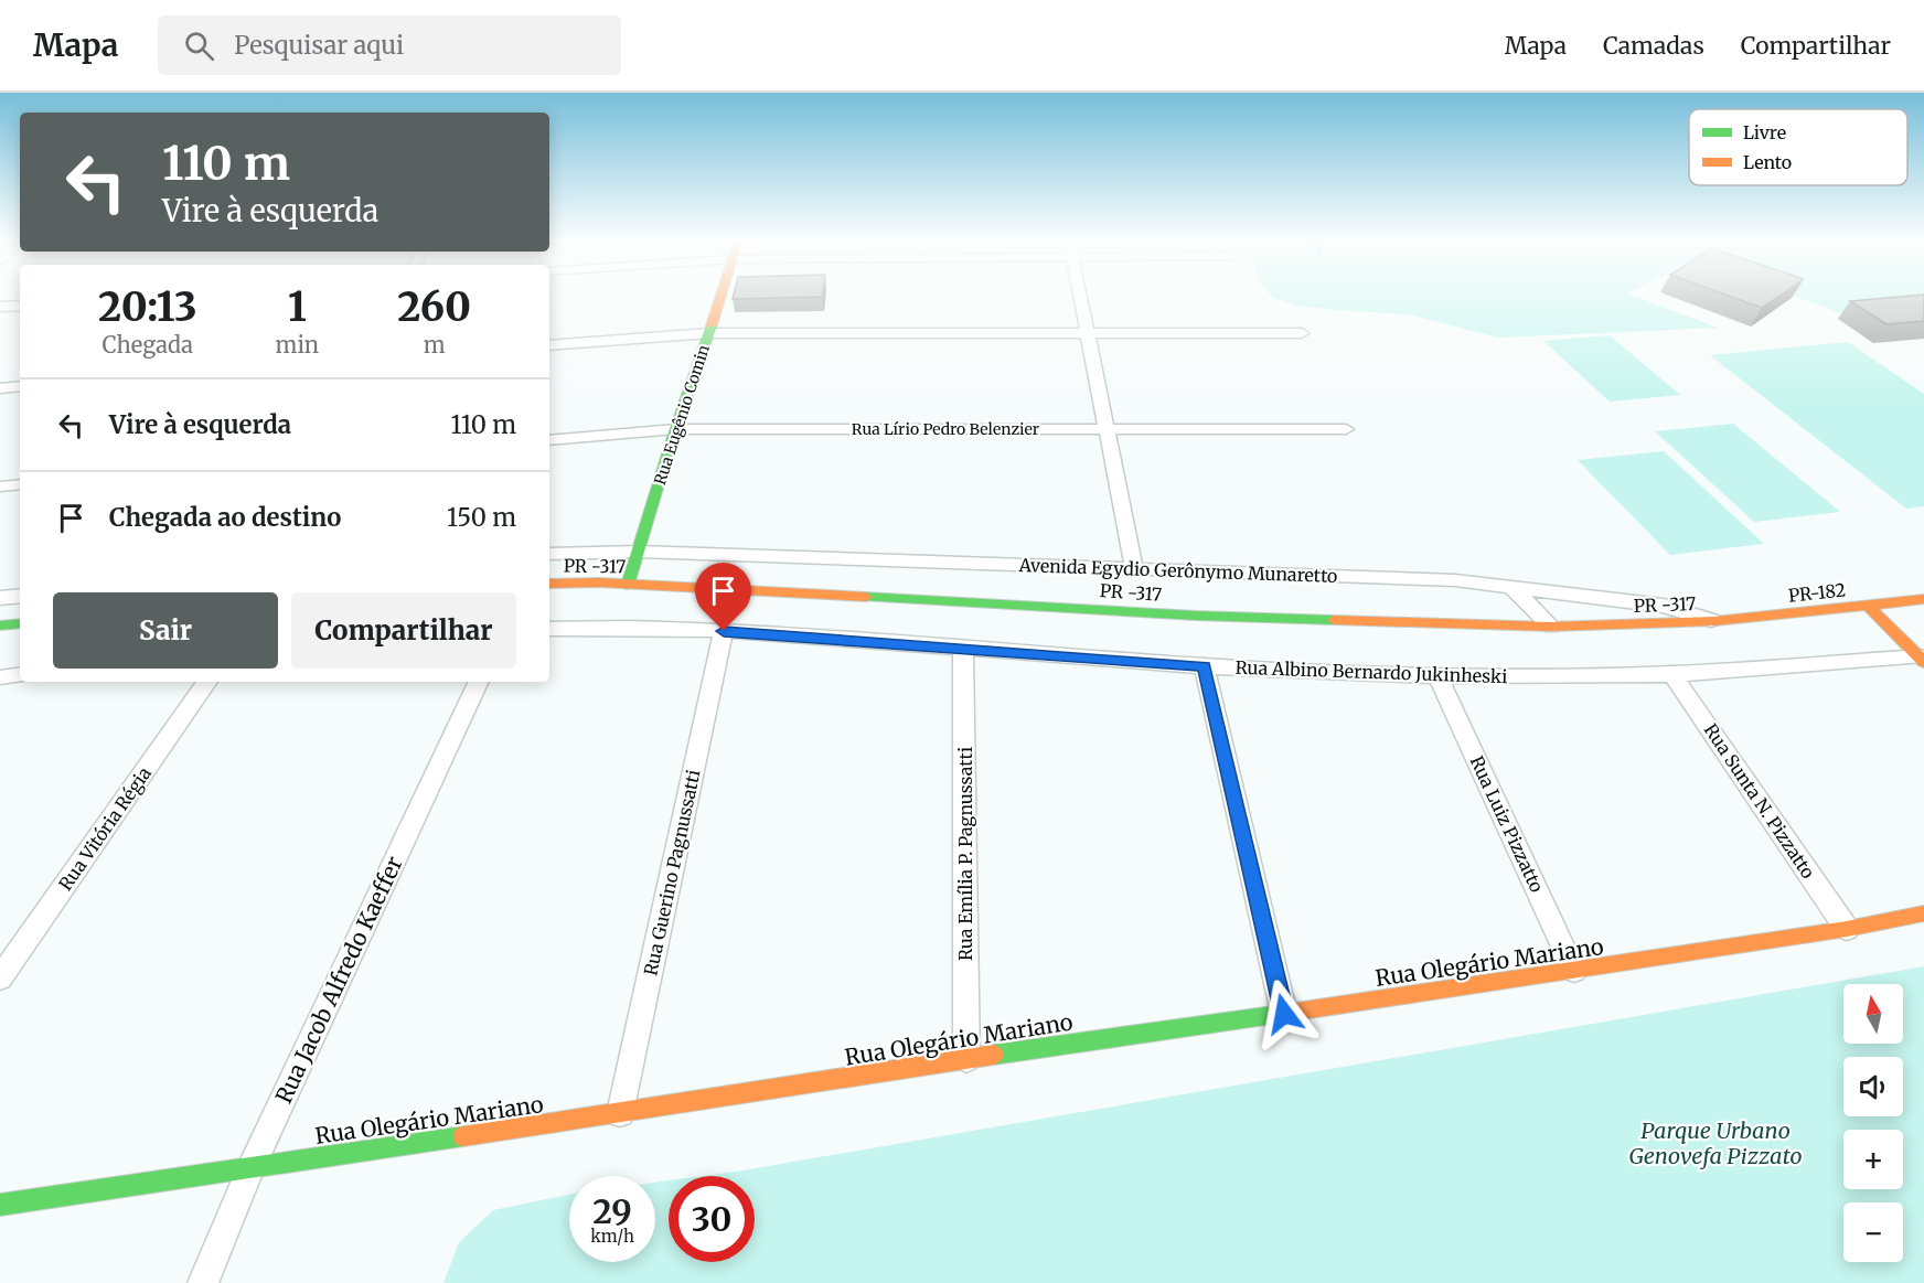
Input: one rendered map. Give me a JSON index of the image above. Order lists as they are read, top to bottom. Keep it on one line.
{"streets":{"street":["Rua Eugênio Comin","Rua Lírio Pedro Belenzier","PR -317","Avenida Egydio Gerônymo Munaretto","PR-182","Rua Albino Bernardo Jukinheski","Rua Sunta N. Pizzatto","Rua Luiz Pizzatto","Rua Vitória Régia","Rua Emília P. Pagnussatti","Rua Guerino Pagnussatti","Rua Olegário Mariano","Rua Jacob Alfredo Kaeffer"]},"crossings":[["Rua Eugênio Comin","Rua Lírio Pedro Belenzier"],["Rua Eugênio Comin","PR -317"],["Rua Eugênio Comin","Avenida Egydio Gerônymo Munaretto"],["PR -317","Avenida Egydio Gerônymo Munaretto"],["PR -317","PR-182"],["Avenida Egydio Gerônymo Munaretto","PR-182"],["Rua Albino Bernardo Jukinheski","Rua Sunta N. Pizzatto"],["Rua Albino Bernardo Jukinheski","Rua Luiz Pizzatto"],["Rua Albino Bernardo Jukinheski","Rua Emília P. Pagnussatti"],["Rua Albino Bernardo Jukinheski","Rua Guerino Pagnussatti"],["Rua Sunta N. Pizzatto","Rua Olegário Mariano"],["Rua Luiz Pizzatto","Rua Olegário Mariano"],["Rua Emília P. Pagnussatti","Rua Olegário Mariano"],["Rua Guerino Pagnussatti","Rua Olegário Mariano"],["Rua Olegário Mariano","Rua Jacob Alfredo Kaeffer"]],"parks":["Parque Urbano Genovefa Pizzato"],"legend":["Livre","Lento"],"north":"top","page":{"header":"Mapa","search":"Pesquisar aqui","nav":["Mapa","Camadas","Compartilhar"],"turn":["110 m","Vire à esquerda"],"eta":["20:13","Chegada","1","min","260","m"],"list":[{"name":"Vire à esquerda","value":"110 m"},{"name":"Chegada ao destino","value":"150 m"}],"buttons":["Sair","Compartilhar"],"map_buttons":["+","−"],"speed":"29 km/h","limit":"30"}}
